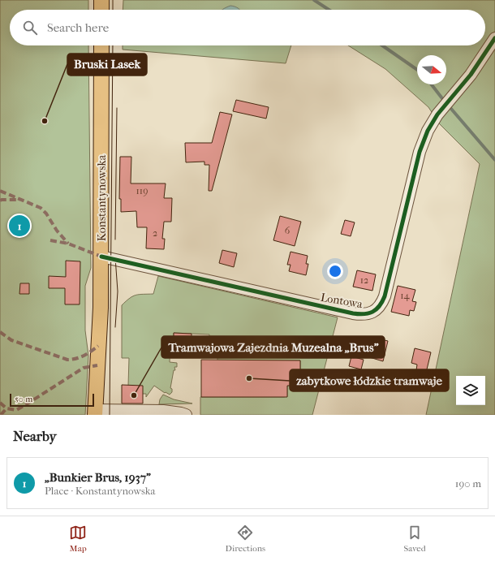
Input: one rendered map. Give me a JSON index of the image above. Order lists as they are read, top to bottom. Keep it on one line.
{"streets":{"main road":["Konstantynowska"],"street":["Lontowa"]},"crossings":[["Konstantynowska","Lontowa"]],"places":["Bruski Lasek","zabytkowe łódzkie tramwaje","Tramwajowa Zajezdnia Muzealna „Brus”"],"house_numbers":["119","6","2","12","14"],"scale_bar":"50 m","north":"right","page":{"search":"Search here","pins":"1","scale":"50 m","heading":"Nearby","list":[{"mark":"1","name":"„Bunkier Brus, 1937”","note":"Place · Konstantynowska","value":"190 m"}],"nav":["Map","Directions","Saved"]}}
